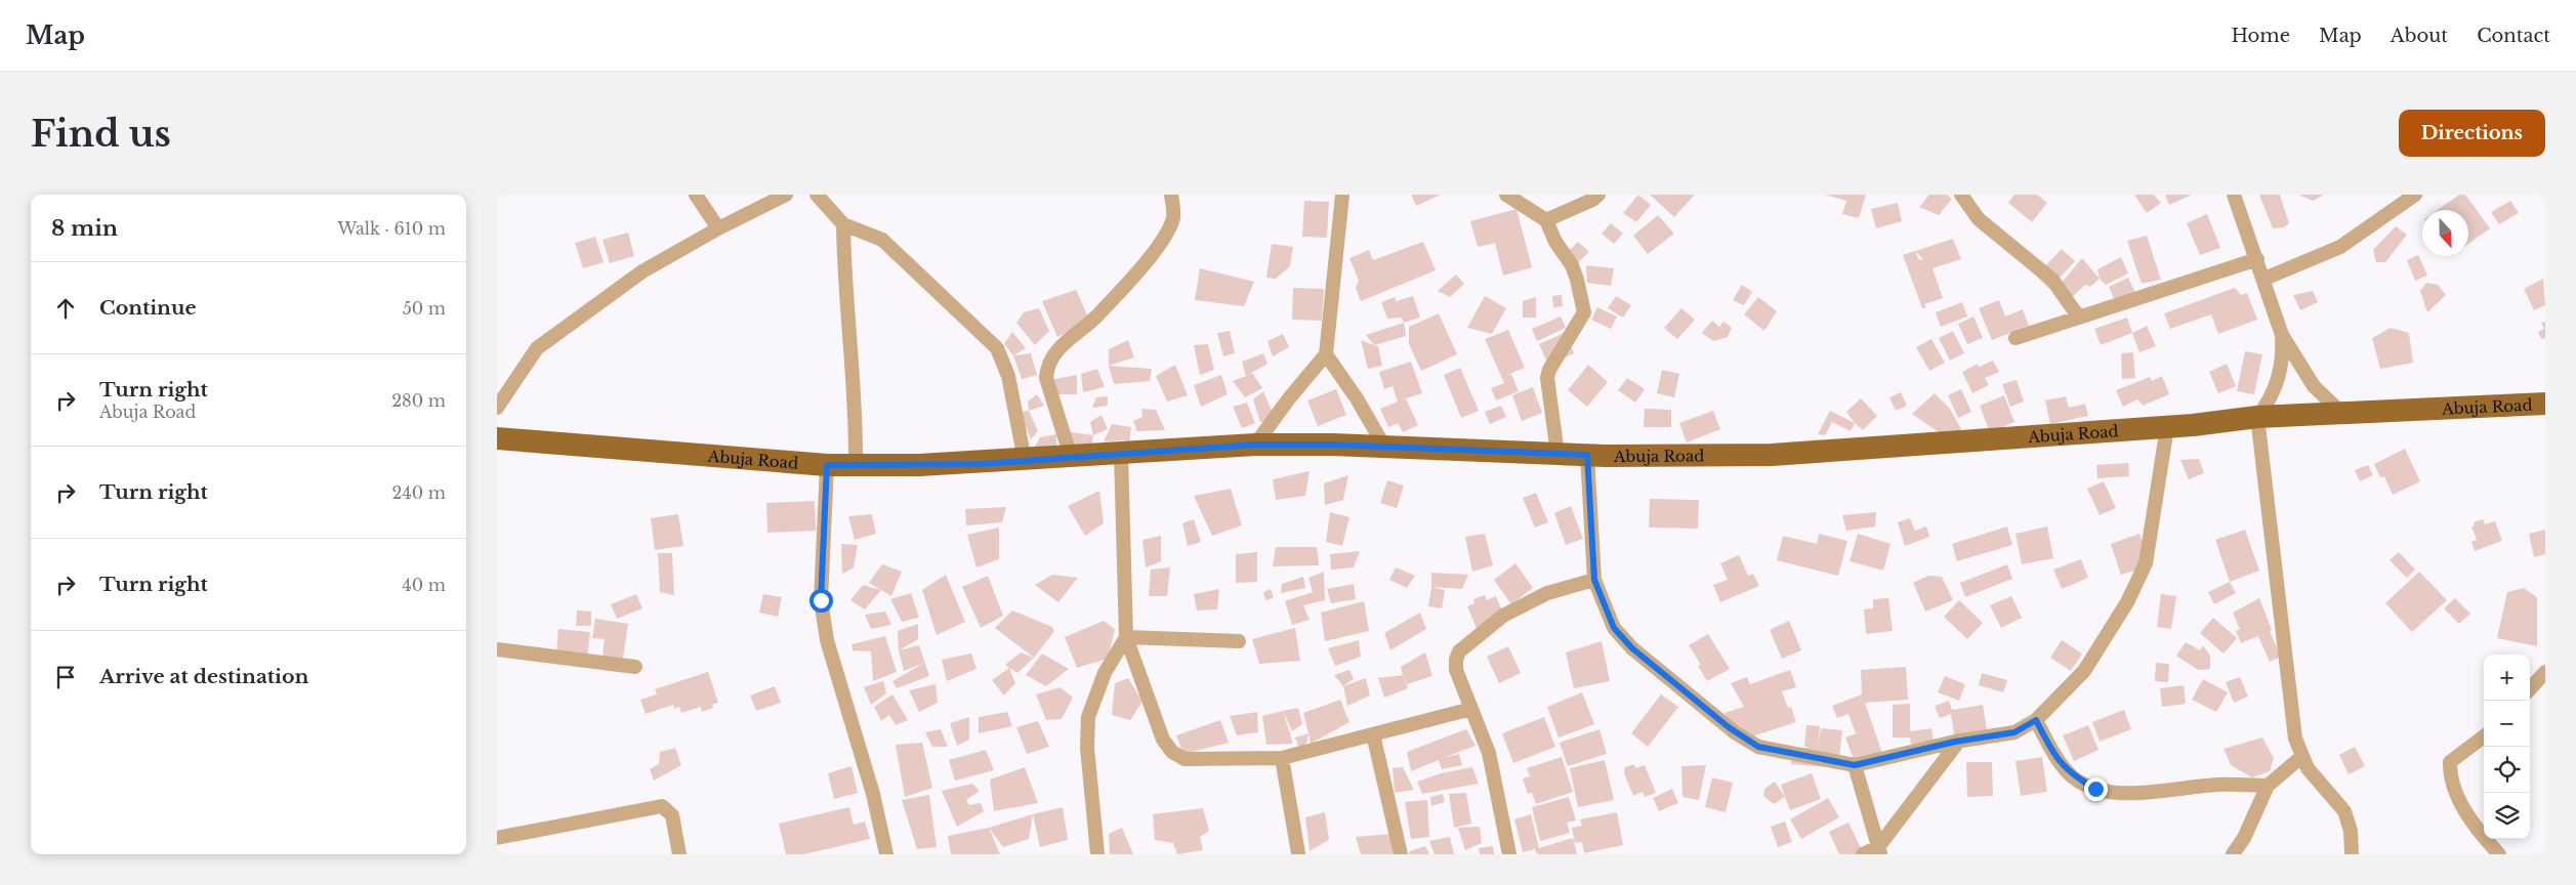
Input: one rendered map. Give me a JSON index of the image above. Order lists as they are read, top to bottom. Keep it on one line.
{"streets":{"main road":["Abuja Road"]},"north":"bottom","page":{"header":"Map","nav":["Home","Map","About","Contact"],"buttons":"Directions","title":"Find us","heading":["8 min","Walk · 610 m"],"list":[["Continue","50 m"],["Turn right","Abuja Road","280 m"],["Turn right","240 m"],["Turn right","40 m"],"Arrive at destination"],"map_buttons":["+","−"]}}
